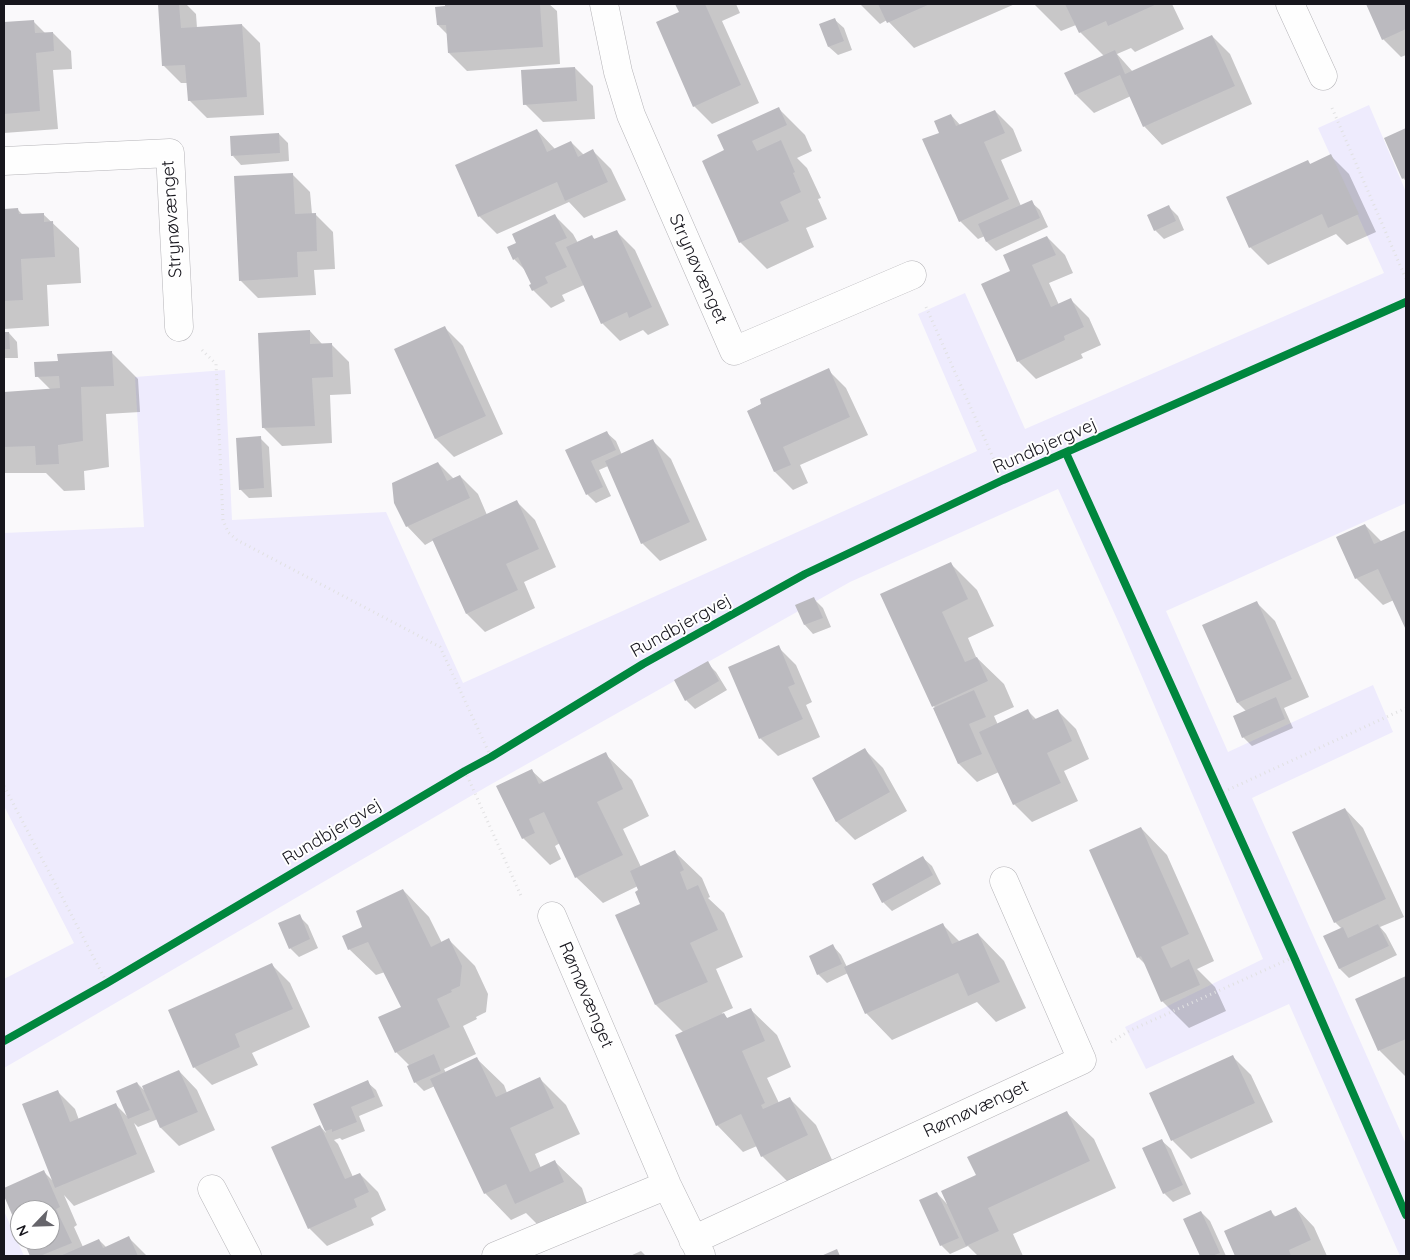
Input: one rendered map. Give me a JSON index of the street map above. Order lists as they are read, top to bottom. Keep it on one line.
{"streets":{"street":["Strynøvænget","Rømøvænget"],"cycle path":["Rundbjergvej"]},"north":"bottom left"}
